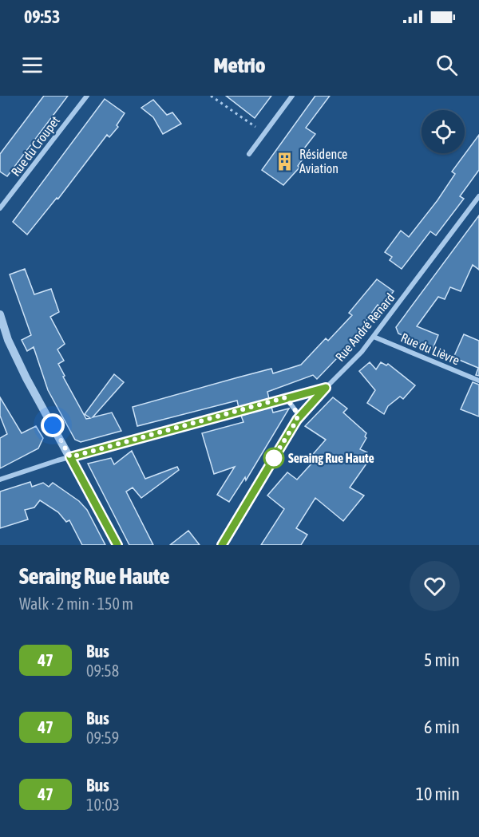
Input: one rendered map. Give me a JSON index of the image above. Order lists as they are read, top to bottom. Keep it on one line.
{"streets":{"street":["Rue du Croupet","Rue André Renard","Rue du Lièvre"]},"crossings":[["Rue André Renard","Rue du Lièvre"]],"places":{"building":["Résidence Aviation"],"other":["Seraing Rue Haute"]},"lines":["bus line 47"],"page":{"status":"09:53","header":"Metrio","heading":["Seraing Rue Haute","Walk · 2 min · 150 m"],"list":[{"mark":"47","name":"Bus","note":"09:58","value":"5 min"},{"mark":"47","name":"Bus","note":"09:59","value":"6 min"},{"mark":"47","name":"Bus","note":"10:03","value":"10 min"}]}}
